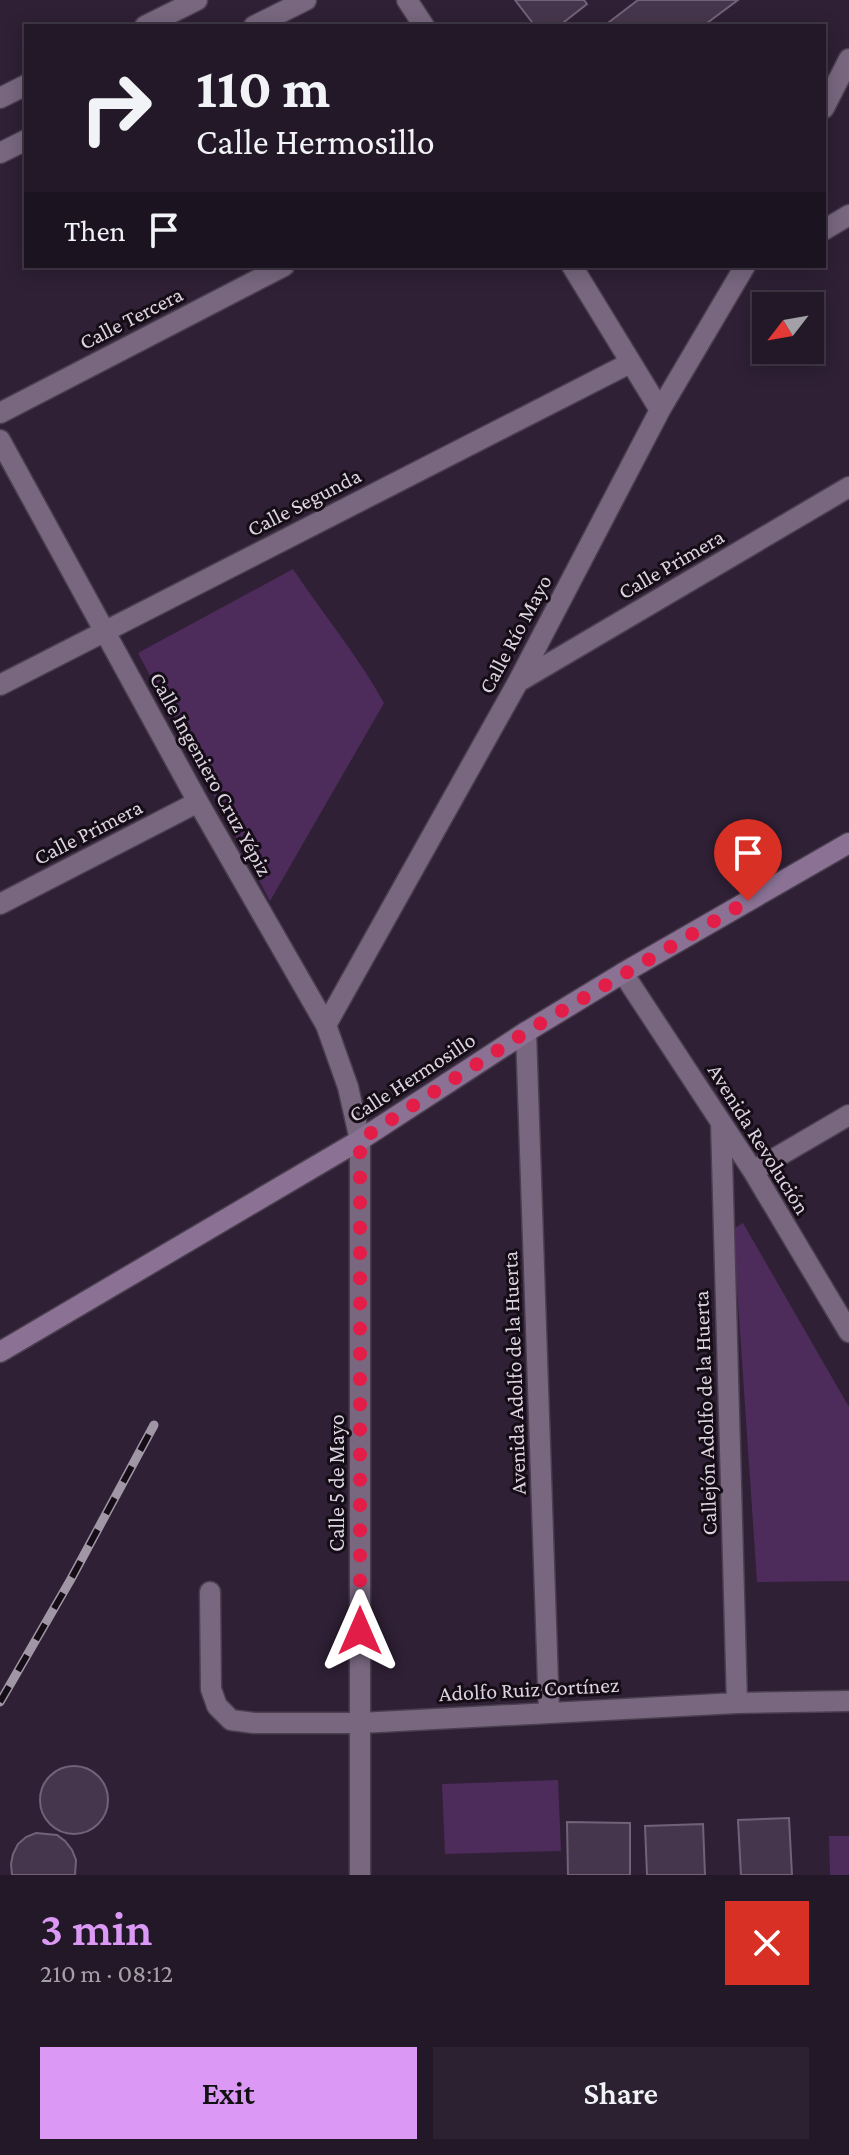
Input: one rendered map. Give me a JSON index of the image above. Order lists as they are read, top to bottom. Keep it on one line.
{"streets":{"street":["Calle Tercera","Calle Segunda","Calle Primera","Calle Río Mayo","Calle Ingeniero Cruz Yépiz","Calle Hermosillo","Avenida Revolución","Avenida Adolfo de la Huerta","Callejón Adolfo de la Huerta","Calle 5 de Mayo","Adolfo Ruiz Cortínez"]},"crossings":[["Calle Segunda","Calle Ingeniero Cruz Yépiz"],["Calle Primera","Calle Río Mayo"],["Calle Primera","Calle Ingeniero Cruz Yépiz"],["Calle Río Mayo","Calle Ingeniero Cruz Yépiz"],["Calle Ingeniero Cruz Yépiz","Calle Hermosillo"],["Calle Ingeniero Cruz Yépiz","Calle 5 de Mayo"],["Calle Hermosillo","Avenida Revolución"],["Calle Hermosillo","Avenida Adolfo de la Huerta"],["Calle Hermosillo","Calle 5 de Mayo"],["Avenida Revolución","Callejón Adolfo de la Huerta"],["Avenida Adolfo de la Huerta","Adolfo Ruiz Cortínez"],["Callejón Adolfo de la Huerta","Adolfo Ruiz Cortínez"],["Calle 5 de Mayo","Adolfo Ruiz Cortínez"]],"north":"bottom left","page":{"turn":["110 m","Calle Hermosillo"],"then":"Then","heading":["3 min","210 m · 08:12"],"buttons":["Exit","Share"]}}
